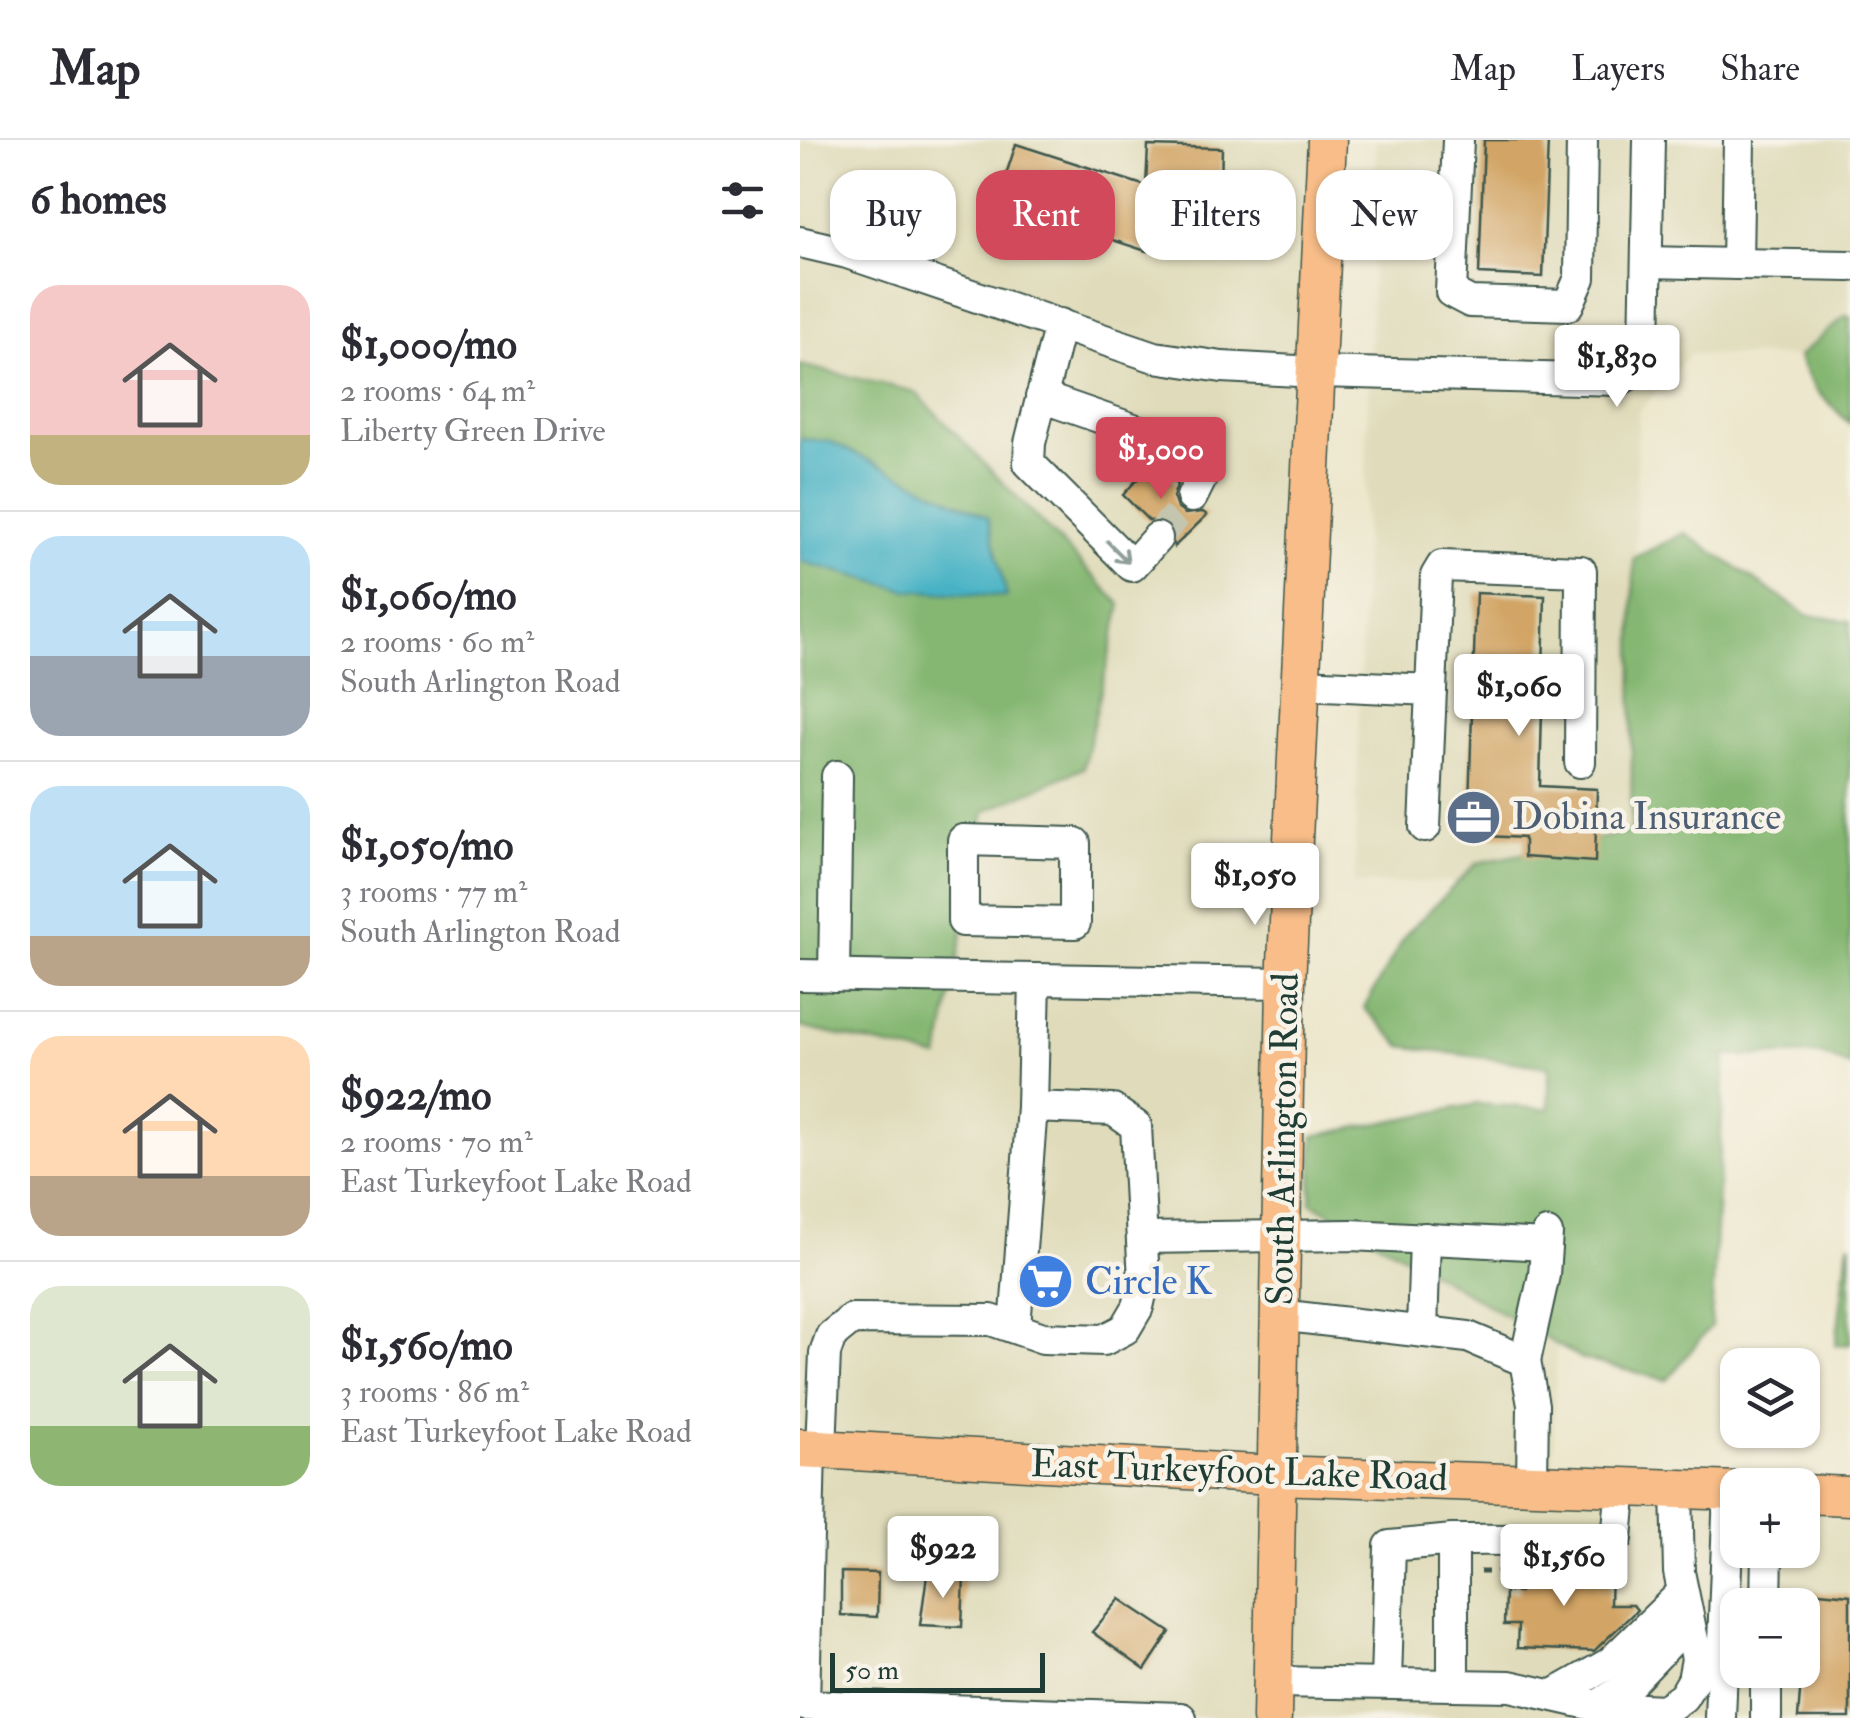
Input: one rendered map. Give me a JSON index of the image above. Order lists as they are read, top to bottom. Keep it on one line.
{"streets":{"main road":["South Arlington Road","East Turkeyfoot Lake Road"]},"crossings":[["South Arlington Road","East Turkeyfoot Lake Road"]],"places":{"office":["Dobina Insurance"],"supermarket":["Circle K"]},"scale_bar":"50 m","page":{"header":"Map","nav":["Map","Layers","Share"],"heading":"6 homes","chip":["Buy","Rent","Filters","New"],"list":[{"name":"$1,000/mo","note":"2 rooms · 64 m² · Liberty Green Drive"},{"name":"$1,060/mo","note":"2 rooms · 60 m² · South Arlington Road"},{"name":"$1,050/mo","note":"3 rooms · 77 m² · South Arlington Road"},{"name":"$922/mo","note":"2 rooms · 70 m² · East Turkeyfoot Lake Road"},{"name":"$1,560/mo","note":"3 rooms · 86 m² · East Turkeyfoot Lake Road"}],"price":["$1,830","$1,000","$1,060","$1,050","$922","$1,560"],"map_buttons":["+","−"],"scale":"50 m"}}
